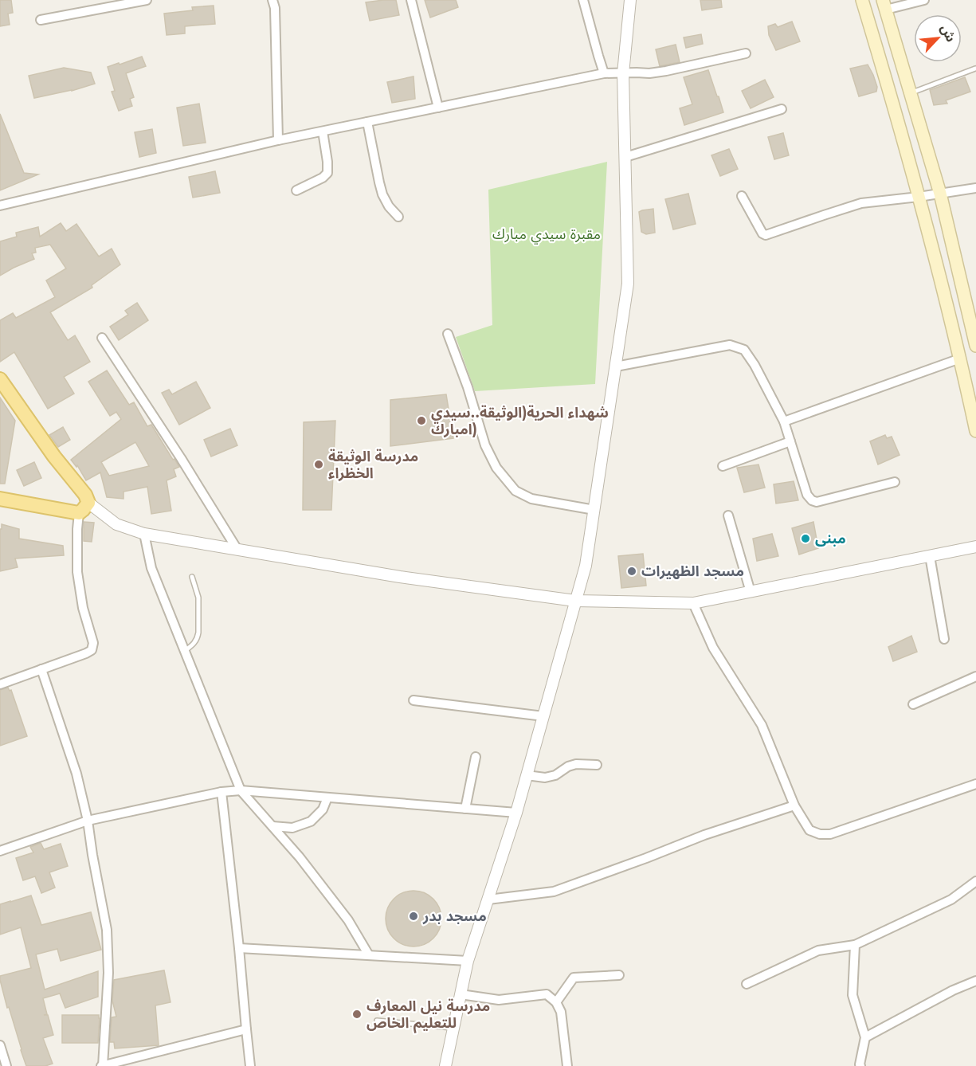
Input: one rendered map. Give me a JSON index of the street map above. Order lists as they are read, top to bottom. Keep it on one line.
{"parks":["مقبرة سيدي مبارك"],"places":["شهداء الحرية(الوثيقة..سيدي امبارك)","مدرسة الوثيقة الخظراء","مبنى","مسجد الظهيرات","مسجد بدر","مدرسة نيل المعارف للتعليم الخاص"],"north":"top right"}
